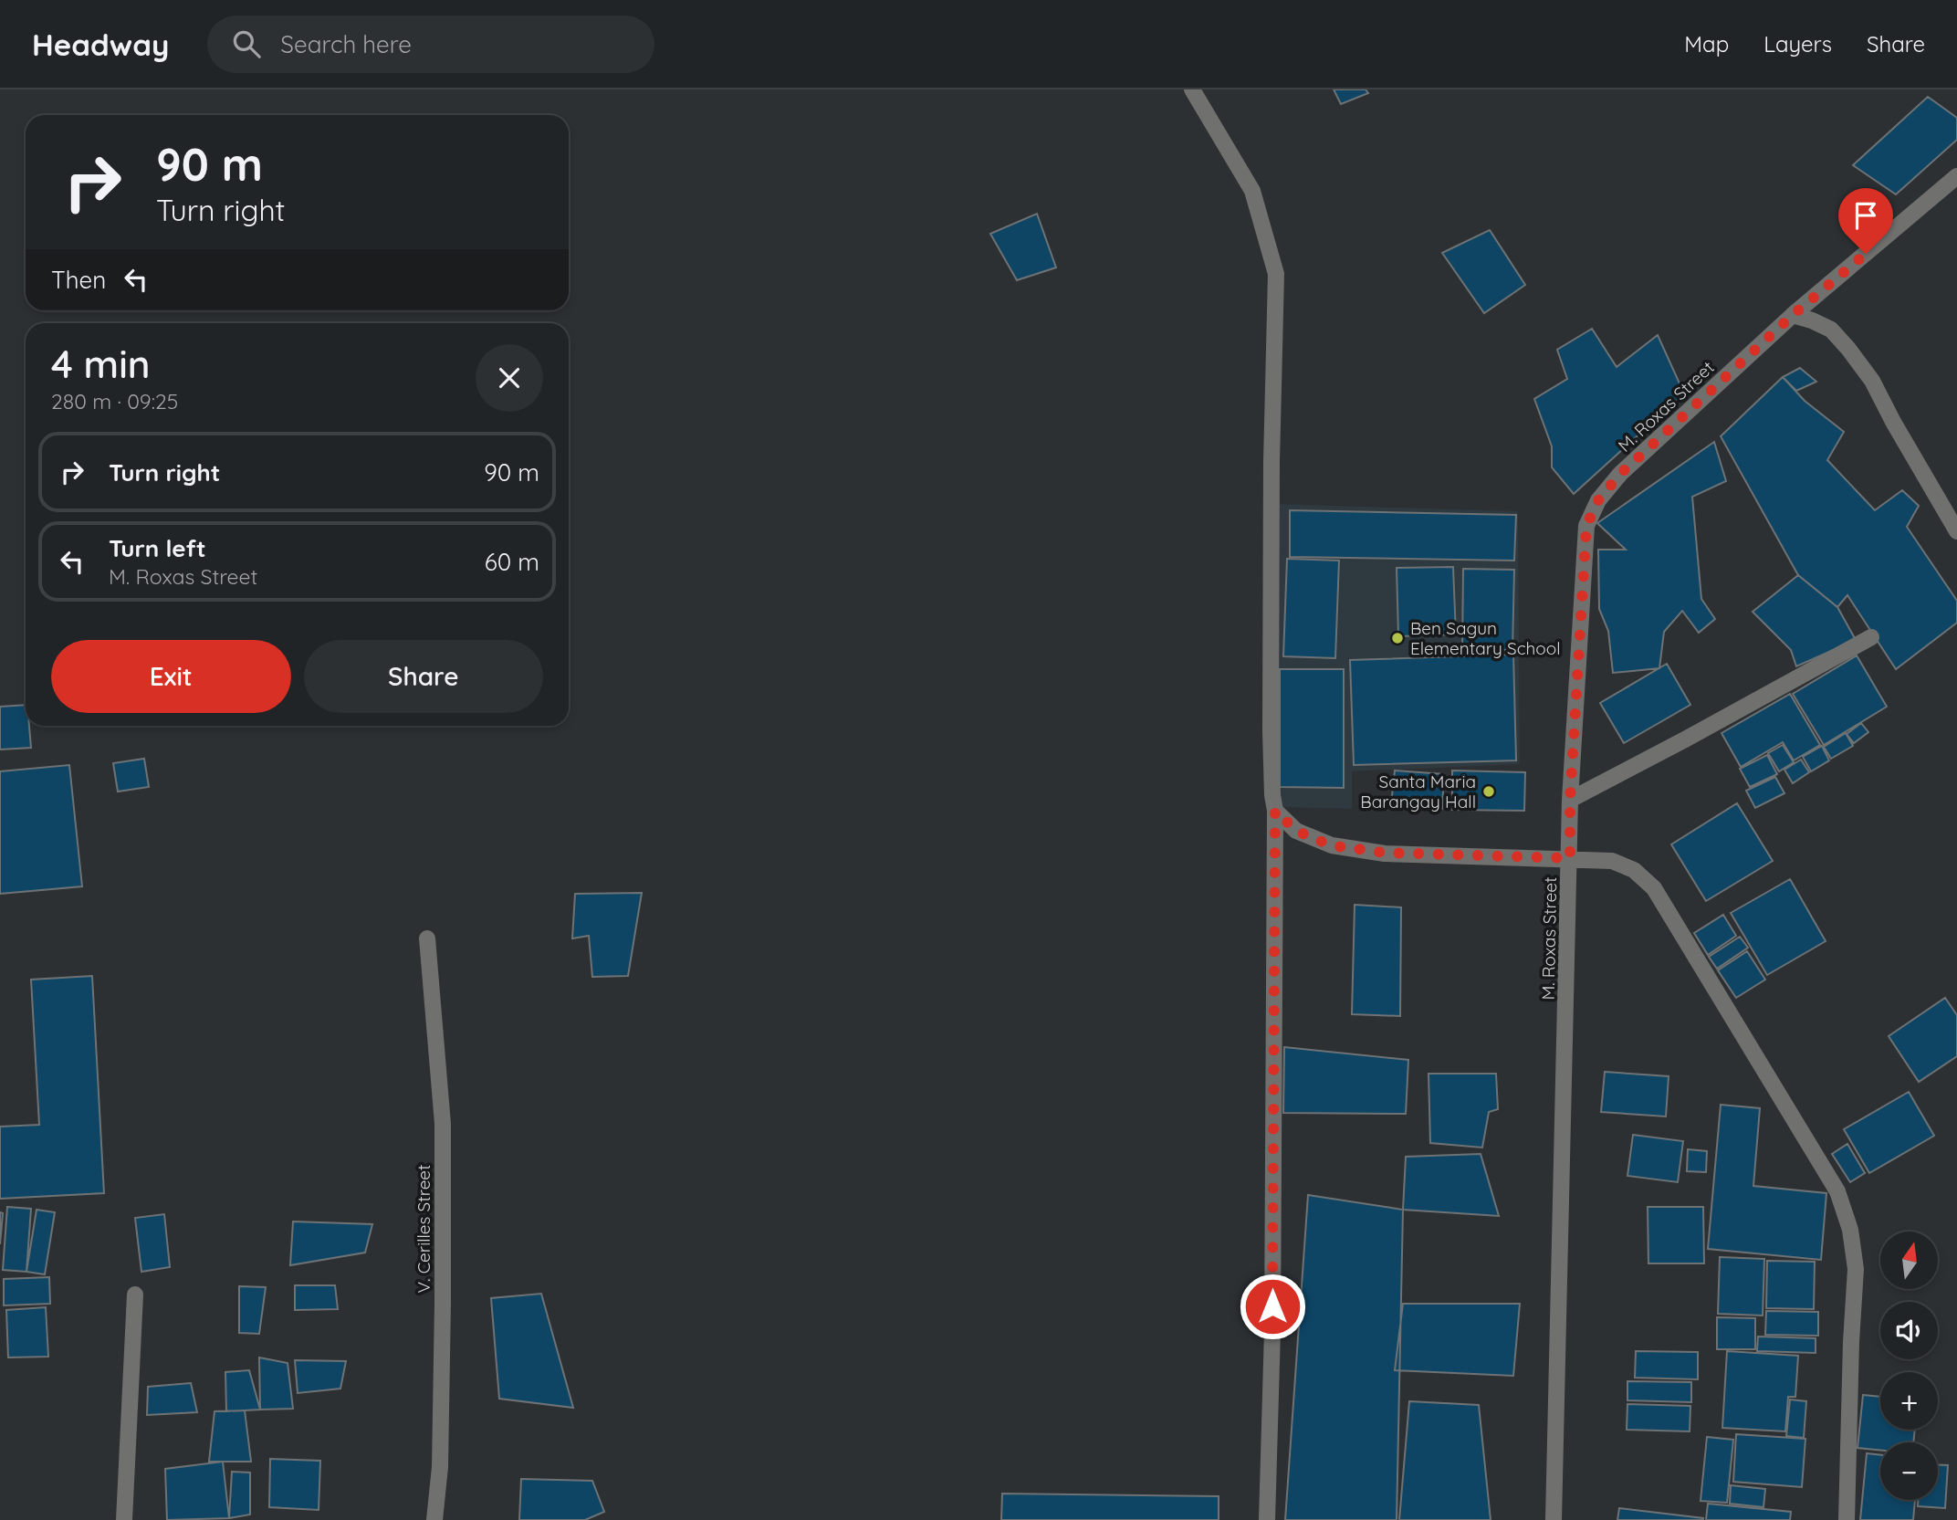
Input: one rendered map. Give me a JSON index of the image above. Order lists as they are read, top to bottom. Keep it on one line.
{"streets":{"street":["M. Roxas Street","V. Cerilles Street"]},"places":["Ben Sagun Elementary School","Santa Maria Barangay Hall"],"north":"top","page":{"header":"Headway","search":"Search here","nav":["Map","Layers","Share"],"turn":["90 m","Turn right"],"then":"Then","heading":["4 min","280 m · 09:25"],"list":[{"name":"Turn right","value":"90 m"},{"name":"Turn left","note":"M. Roxas Street","value":"60 m"}],"buttons":["Exit","Share"],"map_buttons":["+","−"]}}
